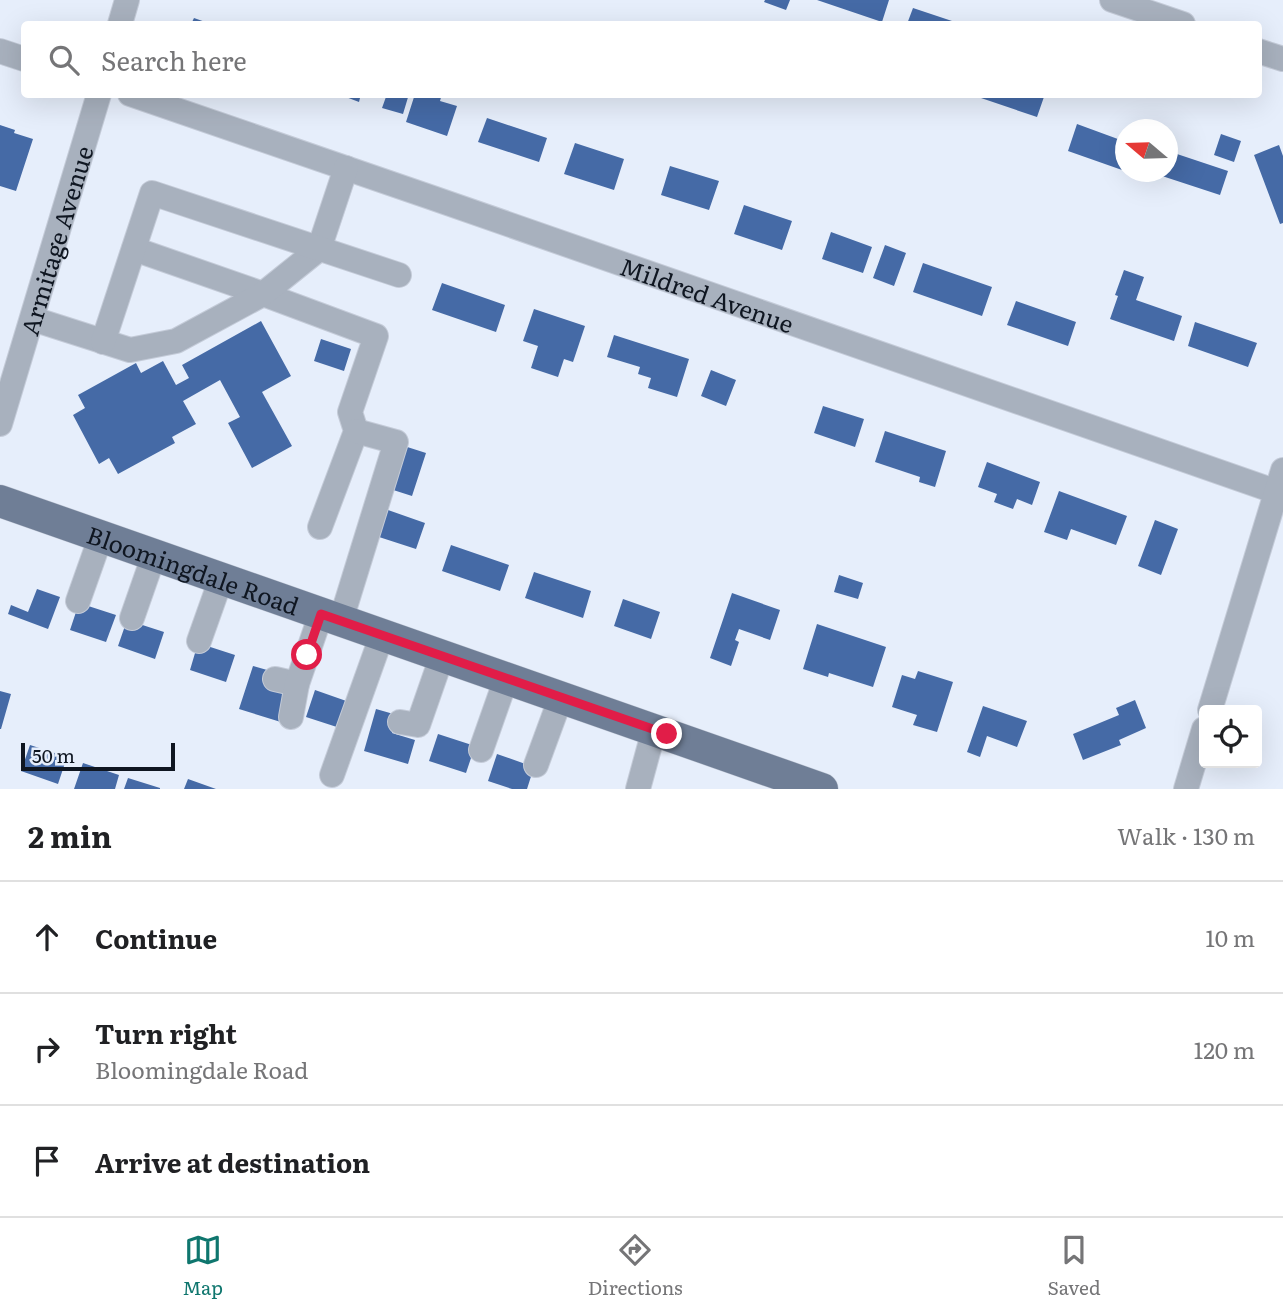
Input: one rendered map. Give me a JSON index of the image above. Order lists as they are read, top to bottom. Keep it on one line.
{"streets":{"main road":["Bloomingdale Road"],"street":["Armitage Avenue","Mildred Avenue"]},"scale_bar":"50 m","north":"left","page":{"search":"Search here","scale":"50 m","heading":["2 min","Walk · 130 m"],"list":[["Continue","10 m"],["Turn right","Bloomingdale Road","120 m"],"Arrive at destination"],"nav":["Map","Directions","Saved"]}}
